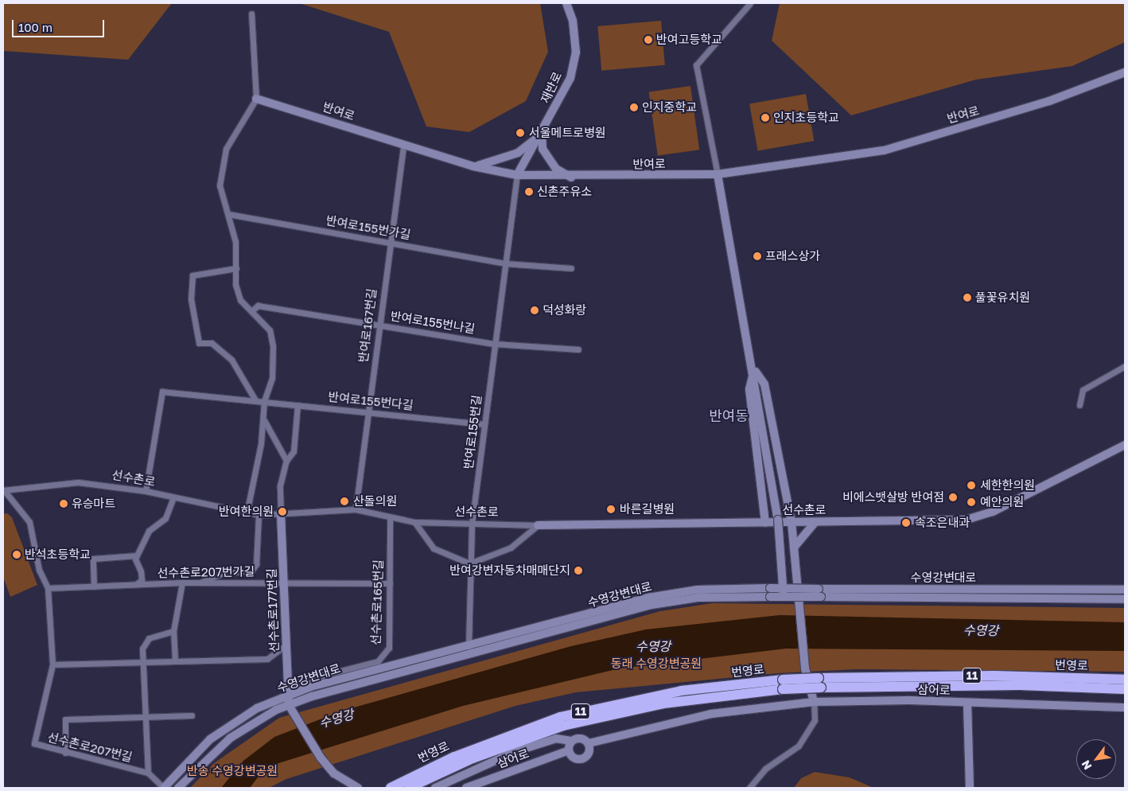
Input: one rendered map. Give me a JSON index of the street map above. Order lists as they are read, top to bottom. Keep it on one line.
{"streets":{"highway":["번영로","11"],"main road":["재반로","반여로","선수촌로","수영강변대로","선수촌로177번길","삼어로"],"street":["반여로155번가길","반여로155번나길","반여로167번길","반여로155번다길","반여로155번길","선수촌로207번가길","선수촌로165번길","선수촌로207번길"]},"crossings":[["재반로","반여로"],["재반로","반여로155번길"],["반여로","반여로167번길"],["반여로","반여로155번길"],["반여로155번가길","반여로167번길"],["반여로155번가길","반여로155번길"],["반여로155번나길","반여로167번길"],["반여로155번나길","반여로155번길"],["반여로167번길","반여로155번다길"],["반여로167번길","선수촌로"],["반여로155번다길","반여로155번길"],["반여로155번다길","선수촌로"],["반여로155번길","선수촌로"],["반여로155번길","수영강변대로"],["선수촌로","선수촌로165번길"],["선수촌로","선수촌로177번길"],["선수촌로","선수촌로207번길"],["선수촌로207번가길","선수촌로165번길"],["선수촌로207번가길","선수촌로177번길"],["선수촌로207번가길","선수촌로207번길"],["수영강변대로","선수촌로177번길"],["선수촌로165번길","선수촌로177번길"]],"districts":["반여동"],"water":["수영강"],"parks":["동래 수영강변공원","반송 수영강변공원"],"places":["반여고등학교","인지중학교","인지초등학교","서울메트로병원","신촌주유소","프래스상가","풀꽃유치원","덕성화랑","세한한의원","비에스뱃살방 반여점","산돌의원","예안의원","유승마트","바른길병원","반여한의원","속조은내과","반석초등학교","반여강변자동차매매단지"],"scale_bar":"100 m","north":"bottom left"}
